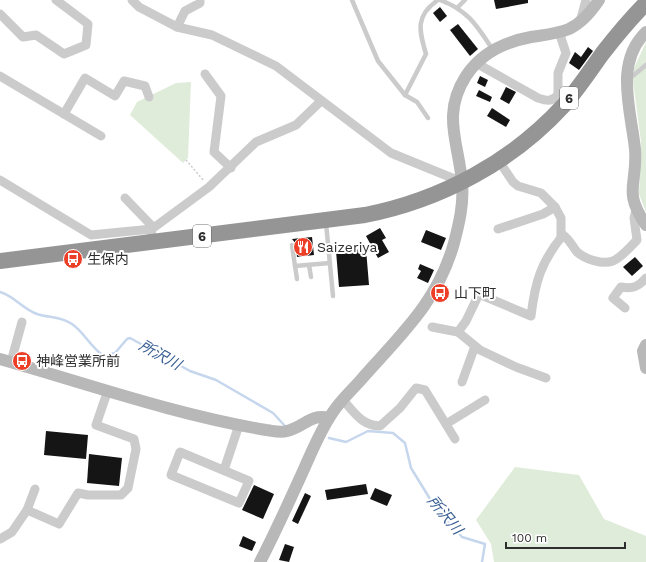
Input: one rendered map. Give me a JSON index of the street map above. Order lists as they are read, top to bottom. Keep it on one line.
{"streets":{"highway":["6"]},"water":["所沢川"],"places":{"restaurant":["Saizeriya"],"bus stop":["生保内","山下町","神峰営業所前"]},"scale_bar":"100 m"}
